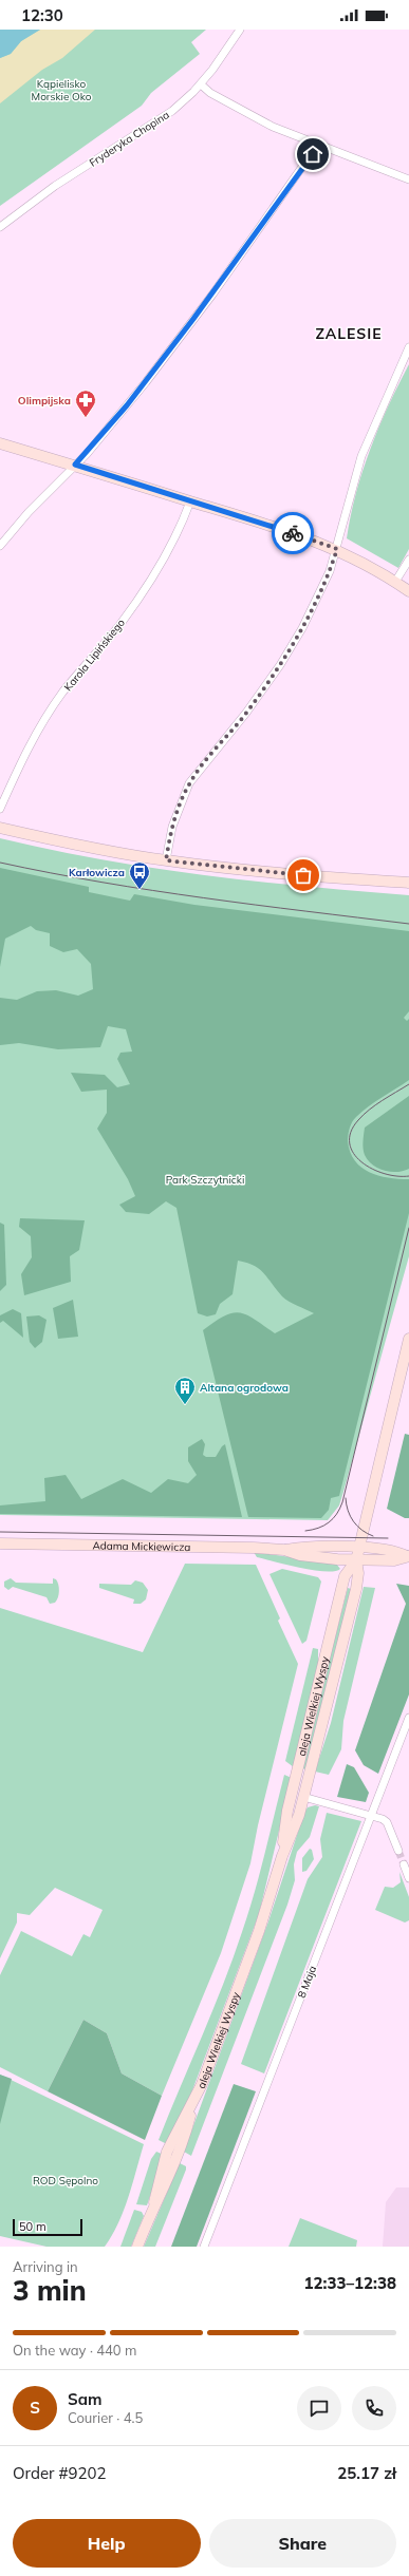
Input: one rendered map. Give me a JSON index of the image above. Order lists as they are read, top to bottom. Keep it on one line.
{"streets":{"main road":["Adama Mickiewicza","aleja Wielkiej Wyspy"],"street":["Fryderyka Chopina","Karola Lipińskiego","8 Maja"]},"crossings":[["Adama Mickiewicza","aleja Wielkiej Wyspy"]],"districts":["ZALESIE"],"parks":["Kąpielisko Morskie Oko","Park Szczytnicki","ROD Sępolno"],"places":{"pharmacy":["Olimpijska"],"bus stop":["Karłowicza"],"building":["Altana ogrodowa"]},"scale_bar":"50 m","page":{"status":"12:30","scale":"50 m","heading":["3 min","Arriving in","12:33–12:38"],"panel":["Sam","Courier · 4.5","Order #9202","25.17 zł"],"bar":"On the way · 440 m","round":"S","buttons":["Help","Share"]}}
